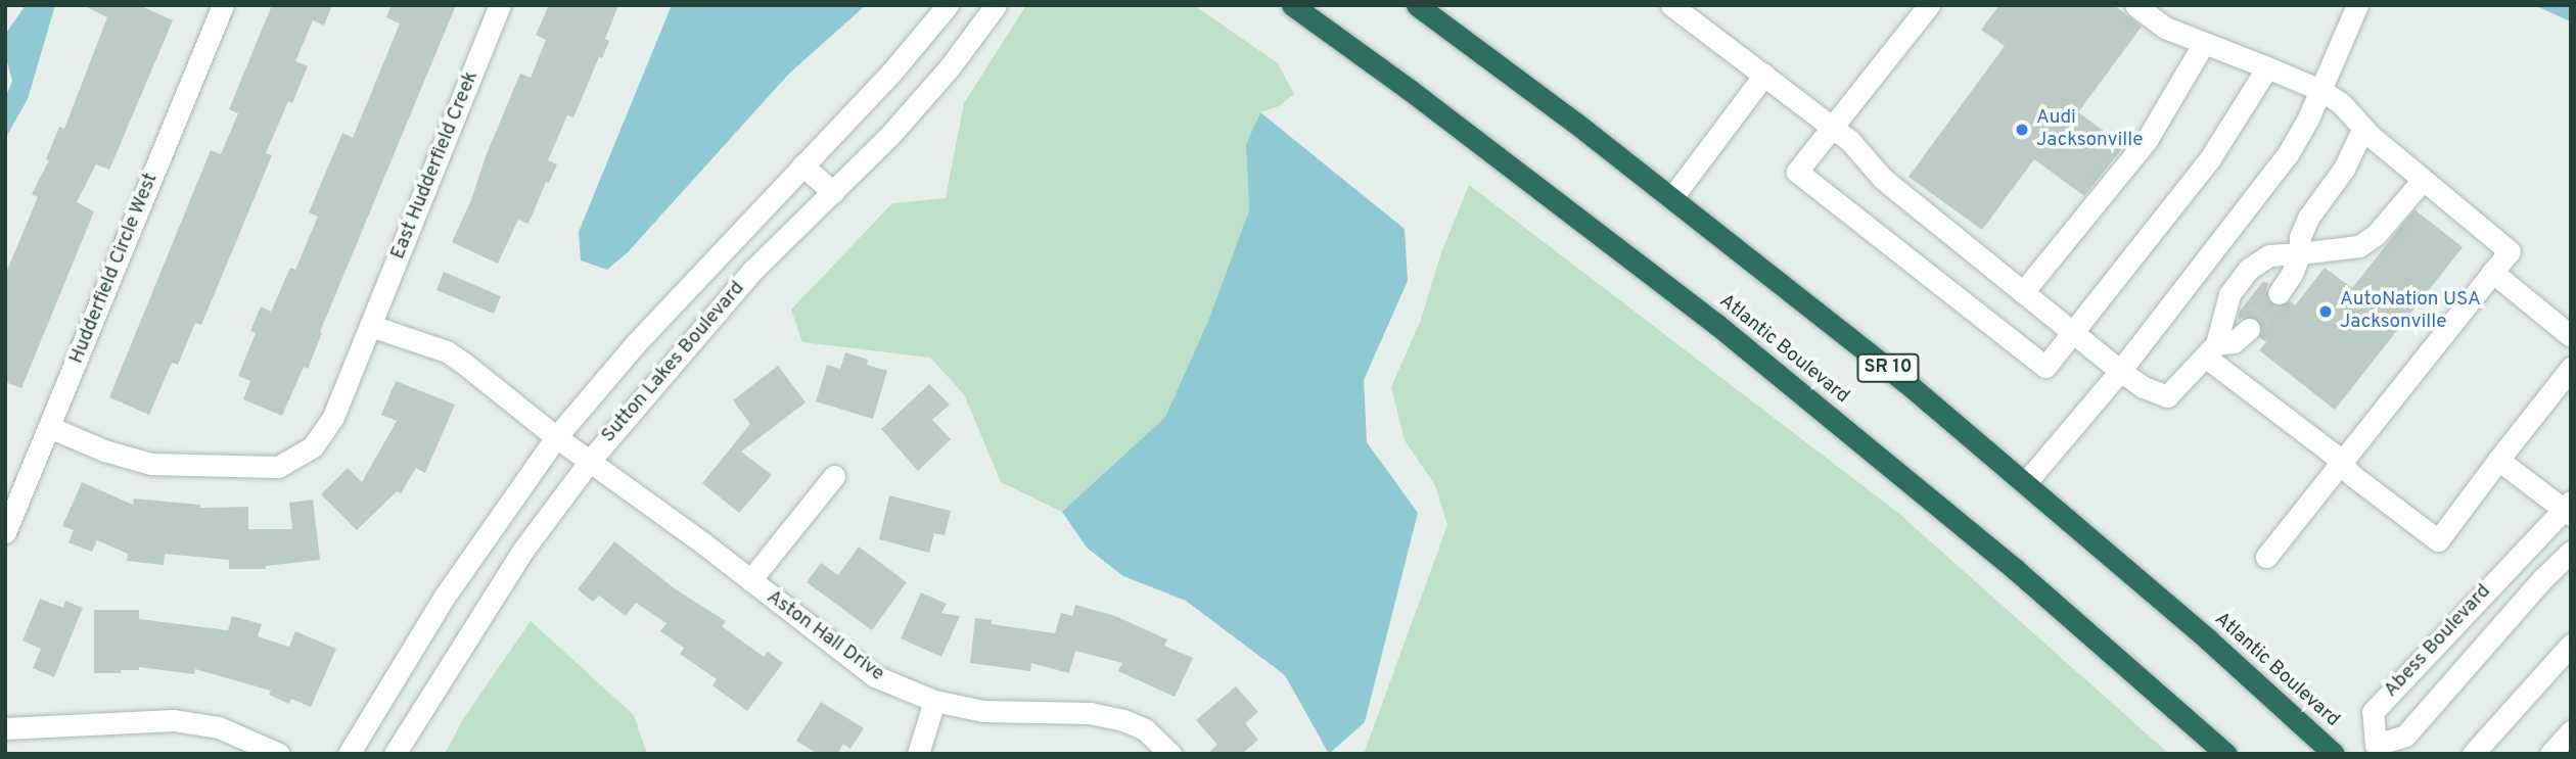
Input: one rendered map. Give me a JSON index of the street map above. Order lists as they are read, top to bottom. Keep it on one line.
{"streets":{"highway":["Atlantic Boulevard","SR 10"],"street":["East Hudderfield Creek","Hudderfield Circle West","Sutton Lakes Boulevard","Aston Hall Drive","Abess Boulevard"]},"crossings":[["East Hudderfield Creek","Hudderfield Circle West"],["East Hudderfield Creek","Aston Hall Drive"],["Sutton Lakes Boulevard","Aston Hall Drive"]],"places":["Audi Jacksonville","AutoNation USA Jacksonville"]}
